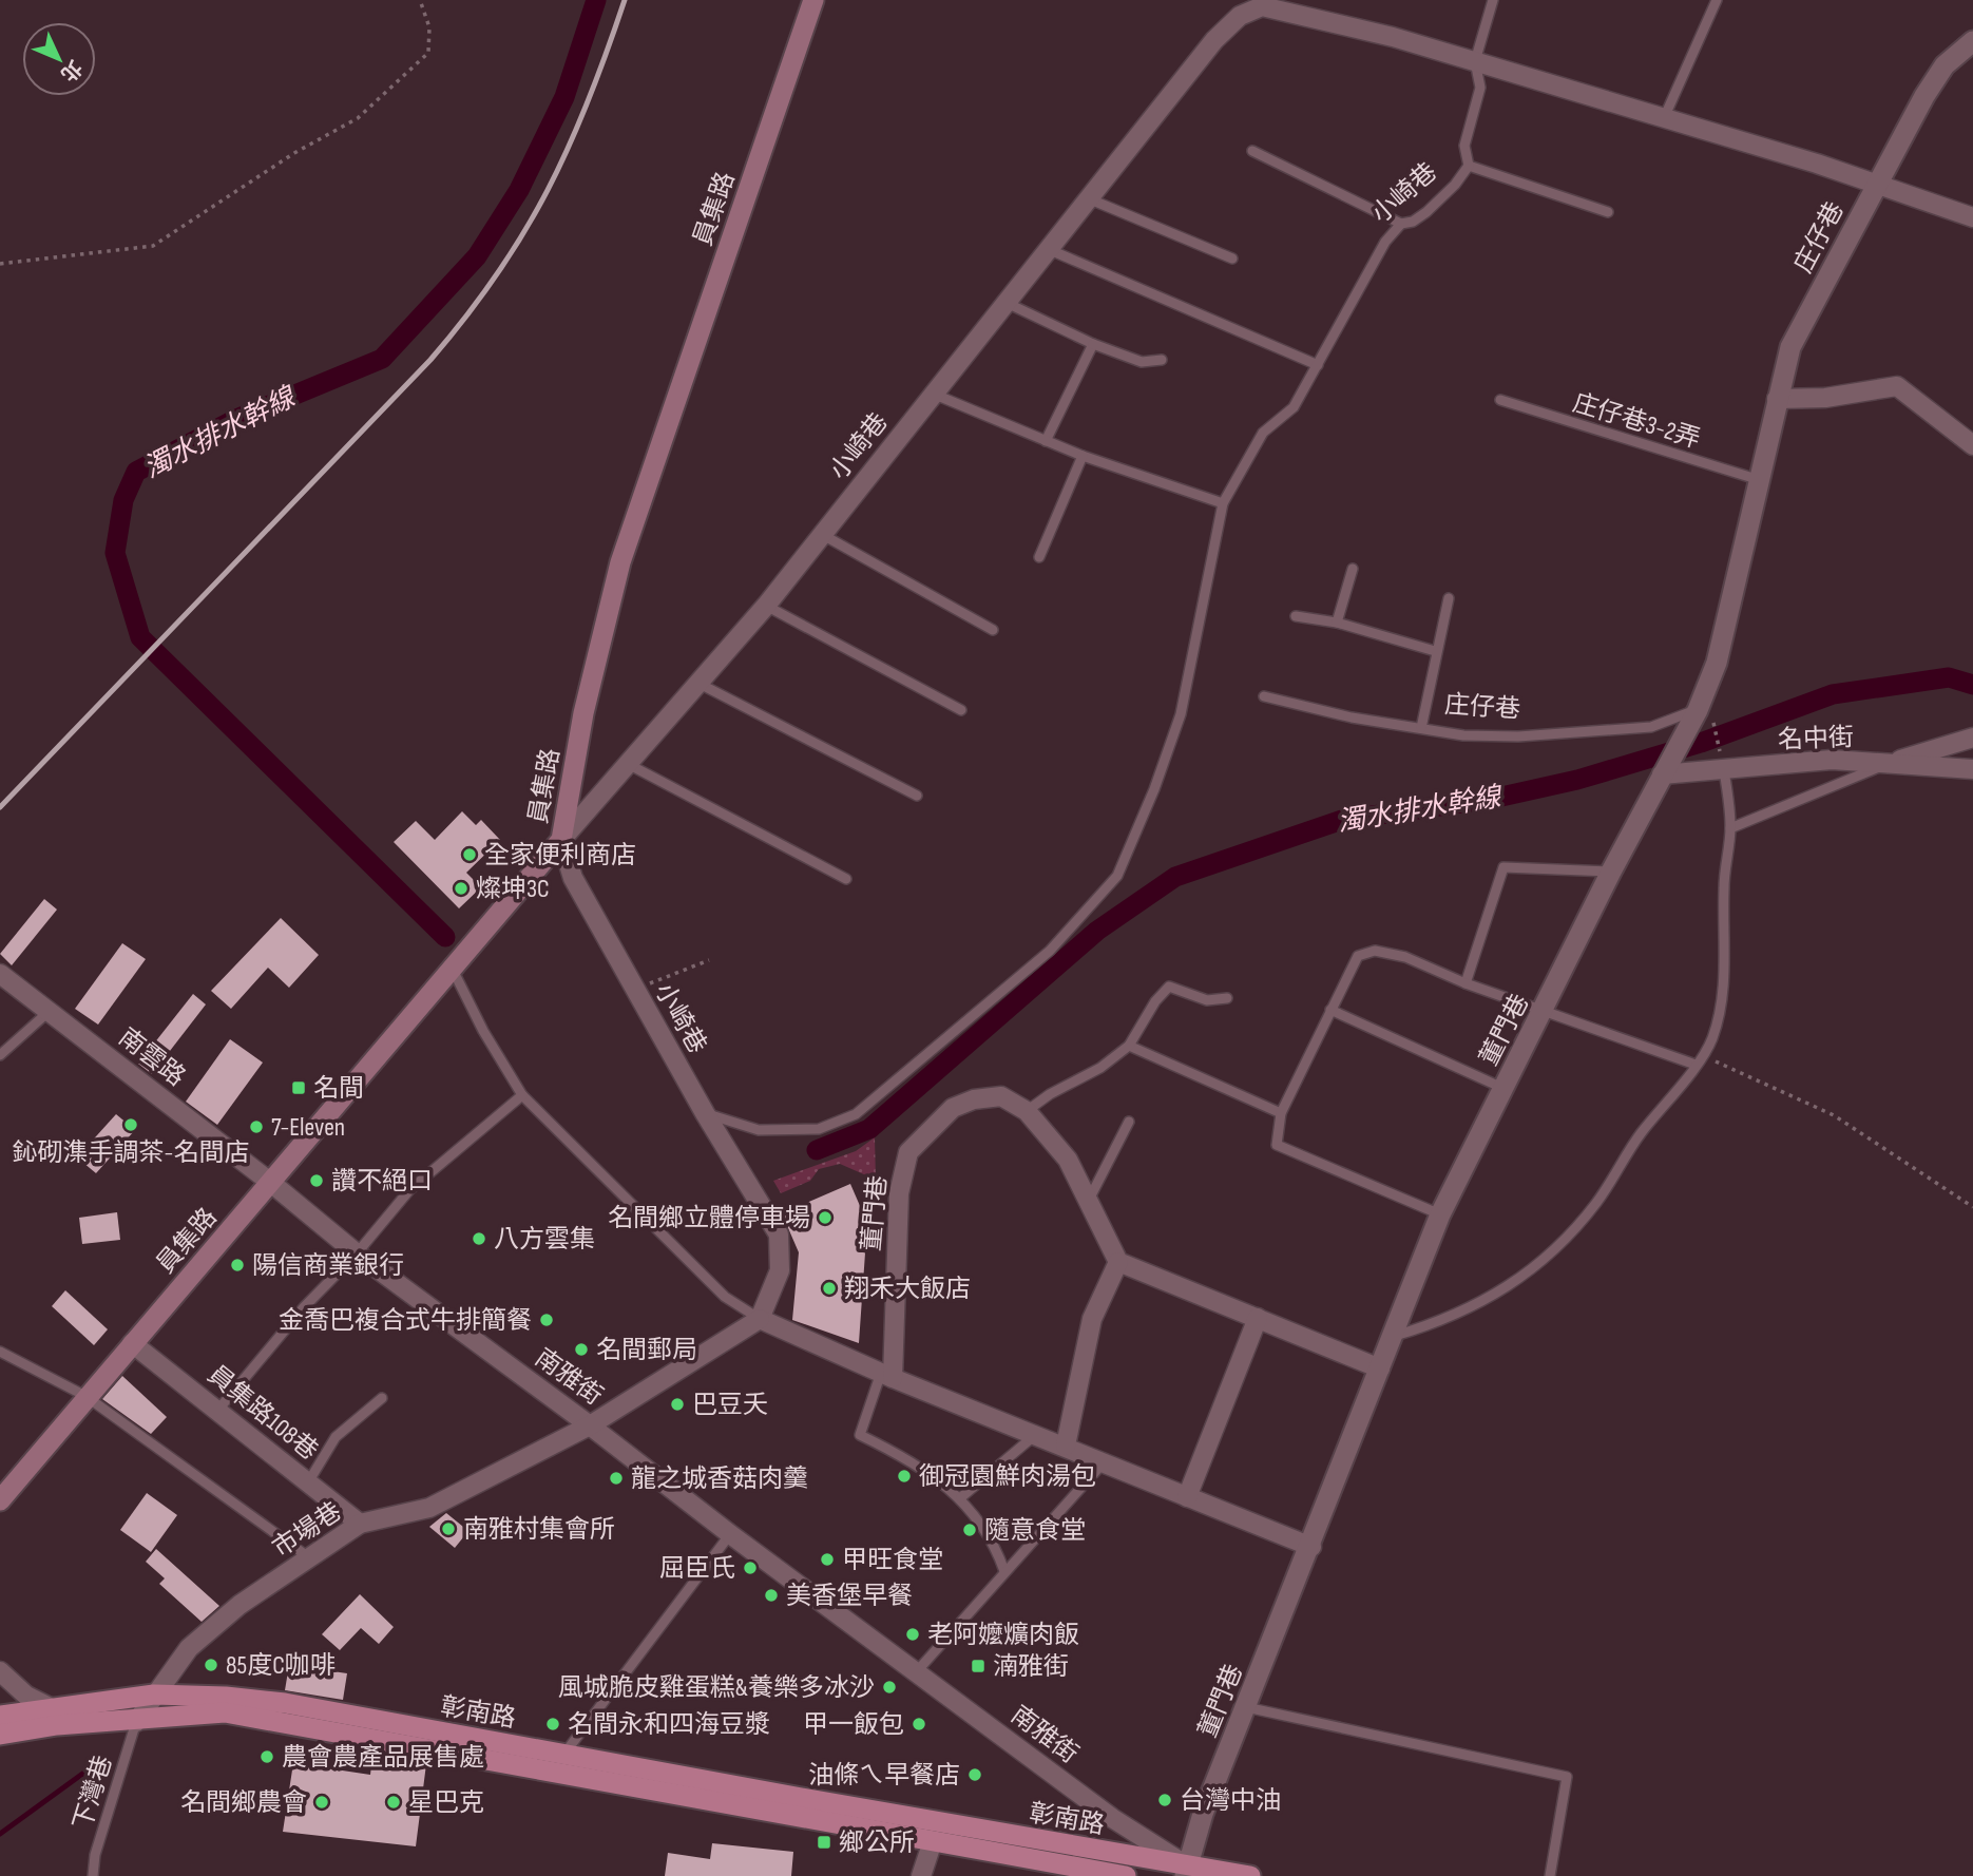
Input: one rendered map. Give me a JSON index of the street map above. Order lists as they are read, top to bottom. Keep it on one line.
{"streets":{"main road":["員集路","彰南路"],"street":["小崎巷","庄仔巷","名中街","董門巷","南雲路","南雅街","員集路108巷","市場巷"],"lane":["庄仔巷3-2弄","下灣巷"]},"crossings":[["小崎巷","員集路"],["小崎巷","庄仔巷"],["員集路","南雲路"],["員集路","南雅街"],["員集路","員集路108巷"],["庄仔巷","庄仔巷3-2弄"],["庄仔巷","董門巷"],["名中街","董門巷"],["董門巷","南雅街"],["董門巷","彰南路"],["南雲路","南雅街"],["南雅街","市場巷"],["南雅街","彰南路"],["員集路108巷","市場巷"],["市場巷","彰南路"],["市場巷","下灣巷"],["彰南路","下灣巷"]],"water":["濁水排水幹線"],"places":{"other":["全家便利商店","燦坤3C","鈊砌潗手調茶-名間店","7-Eleven","讚不絕口","名間鄉立體停車場","八方雲集","陽信商業銀行","翔禾大飯店","金喬巴複合式牛排簡餐","名間郵局","巴豆夭","御冠園鮮肉湯包","龍之城香菇肉羹","南雅村集會所","隨意食堂","甲旺食堂","屈臣氏","美香堡早餐","老阿嬤爌肉飯","85度C咖啡","風城脆皮雞蛋糕&養樂多冰沙","名間永和四海豆漿","甲一飯包","農會農產品展售處","油條ㄟ早餐店","台灣中油","名間鄉農會","星巴克"],"transit":["名間","湳雅街","鄉公所"]},"north":"bottom right"}
